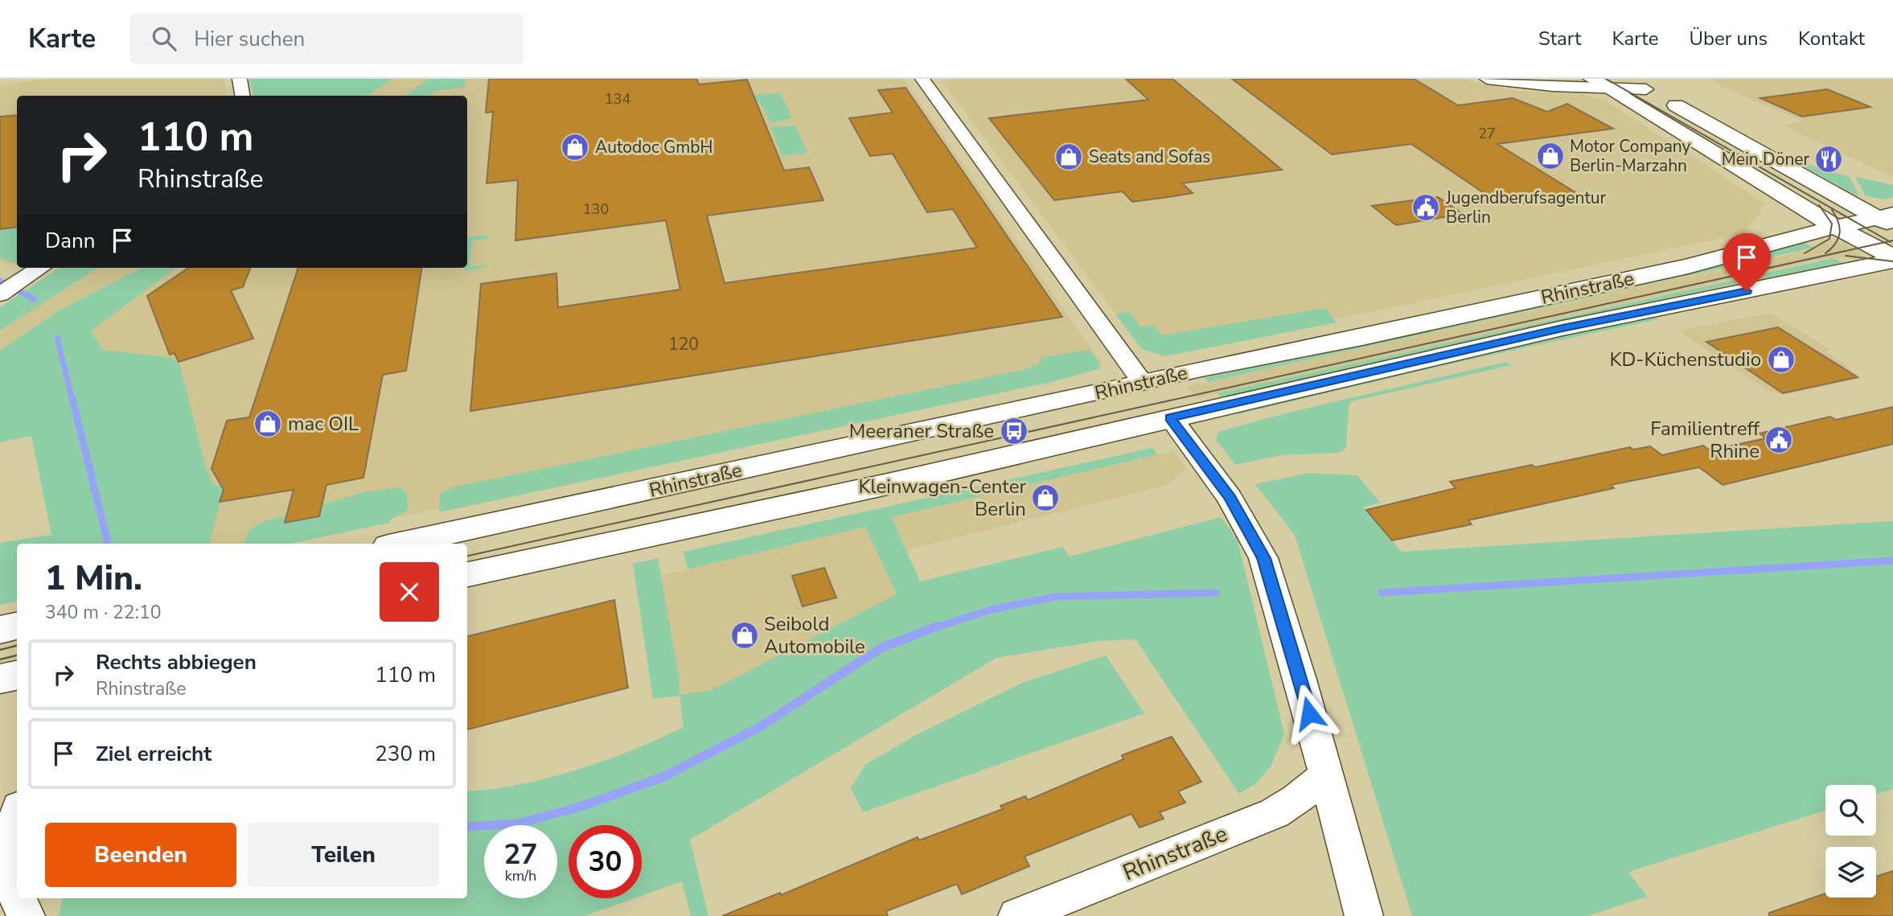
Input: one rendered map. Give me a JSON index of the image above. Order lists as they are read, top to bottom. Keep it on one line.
{"streets":{"main road":["Rhinstraße"]},"places":{"shop":["Autodoc GmbH","Motor Company Berlin-Marzahn","Seats and Sofas","KD-Küchenstudio","mac OIL","Kleinwagen-Center Berlin","Seibold Automobile"],"restaurant":["Mein Döner"],"public building":["Jugendberufsagentur Berlin","Familientreff Rhine"],"bus stop":["Meeraner Straße"]},"house_numbers":["134","27","130","120"],"page":{"header":"Karte","search":"Hier suchen","nav":["Start","Karte","Über uns","Kontakt"],"turn":["110 m","Rhinstraße"],"then":"Dann","heading":["1 Min.","340 m · 22:10"],"list":[{"name":"Rechts abbiegen","note":"Rhinstraße","value":"110 m"},{"name":"Ziel erreicht","value":"230 m"}],"buttons":["Beenden","Teilen"],"speed":"27 km/h","limit":"30"}}
